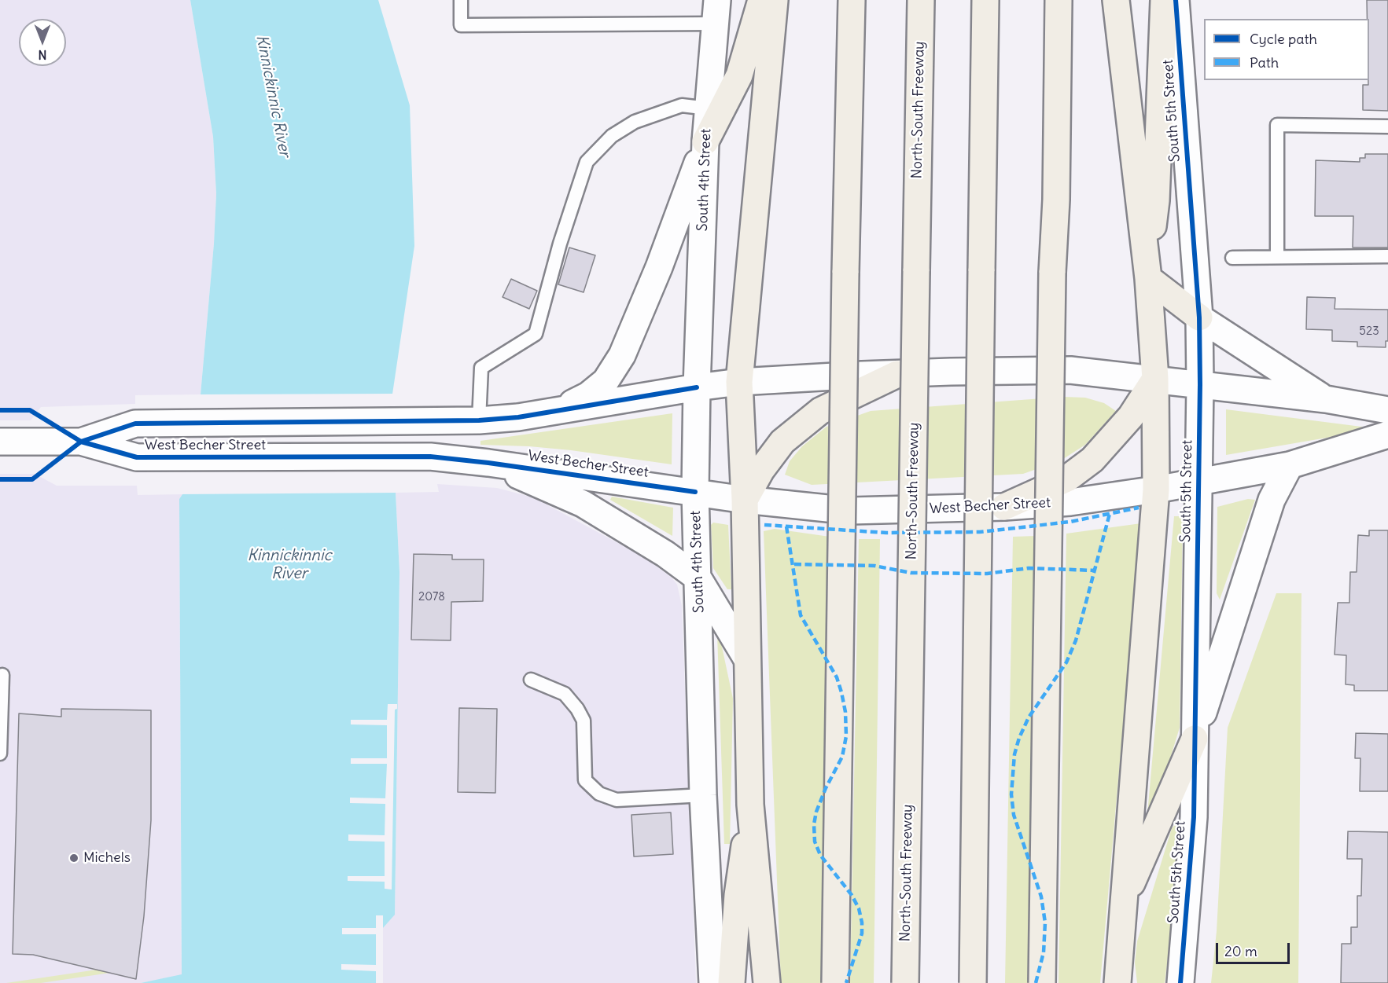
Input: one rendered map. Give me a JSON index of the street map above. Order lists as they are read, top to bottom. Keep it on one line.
{"streets":{"highway":["North-South Freeway"],"main road":["South 5th Street","South 4th Street","West Becher Street"]},"crossings":[["South 5th Street","West Becher Street"],["South 4th Street","West Becher Street"]],"water":["Kinnickinnic River"],"places":["Michels"],"house_numbers":["523","2078"],"legend":["Cycle path","Path"],"scale_bar":"20 m","north":"bottom"}
